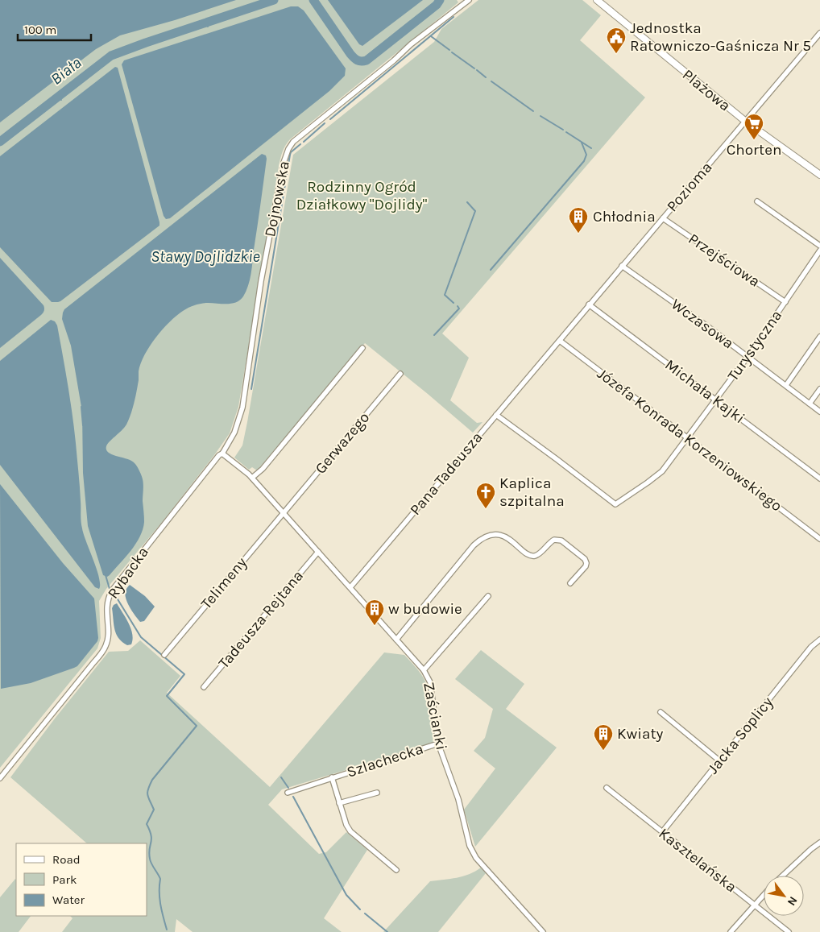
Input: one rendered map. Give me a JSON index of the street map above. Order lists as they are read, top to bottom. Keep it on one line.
{"streets":{"street":["Plażowa","Pozioma","Dojnowska","Przejściowa","Wczasowa","Turystyczna","Michała Kajki","Józefa Konrada Korzeniowskiego","Gerwazego","Pana Tadeusza","Rybacka","Telimeny","Tadeusza Rejtana","Zaścianki","Jacka Soplicy","Szlachecka","Kasztelańska"]},"crossings":[["Plażowa","Pozioma"],["Pozioma","Przejściowa"],["Pozioma","Wczasowa"],["Pozioma","Michała Kajki"],["Pozioma","Józefa Konrada Korzeniowskiego"],["Pozioma","Pana Tadeusza"],["Dojnowska","Rybacka"],["Dojnowska","Zaścianki"],["Przejściowa","Turystyczna"],["Wczasowa","Turystyczna"],["Turystyczna","Michała Kajki"],["Turystyczna","Józefa Konrada Korzeniowskiego"],["Turystyczna","Pana Tadeusza"],["Gerwazego","Telimeny"],["Gerwazego","Zaścianki"],["Pana Tadeusza","Zaścianki"],["Rybacka","Zaścianki"],["Telimeny","Zaścianki"],["Tadeusza Rejtana","Zaścianki"],["Zaścianki","Szlachecka"],["Jacka Soplicy","Kasztelańska"]],"water":["Biała","Stawy Dojlidzkie"],"parks":["Rodzinny Ogród Działkowy \"Dojlidy\""],"places":{"public building":["Jednostka Ratowniczo-Gaśnicza Nr 5"],"supermarket":["Chorten"],"building":["Chłodnia","w budowie","Kwiaty"],"church":["Kaplica szpitalna"]},"legend":["Road","Park","Water"],"scale_bar":"100 m","north":"bottom right"}
